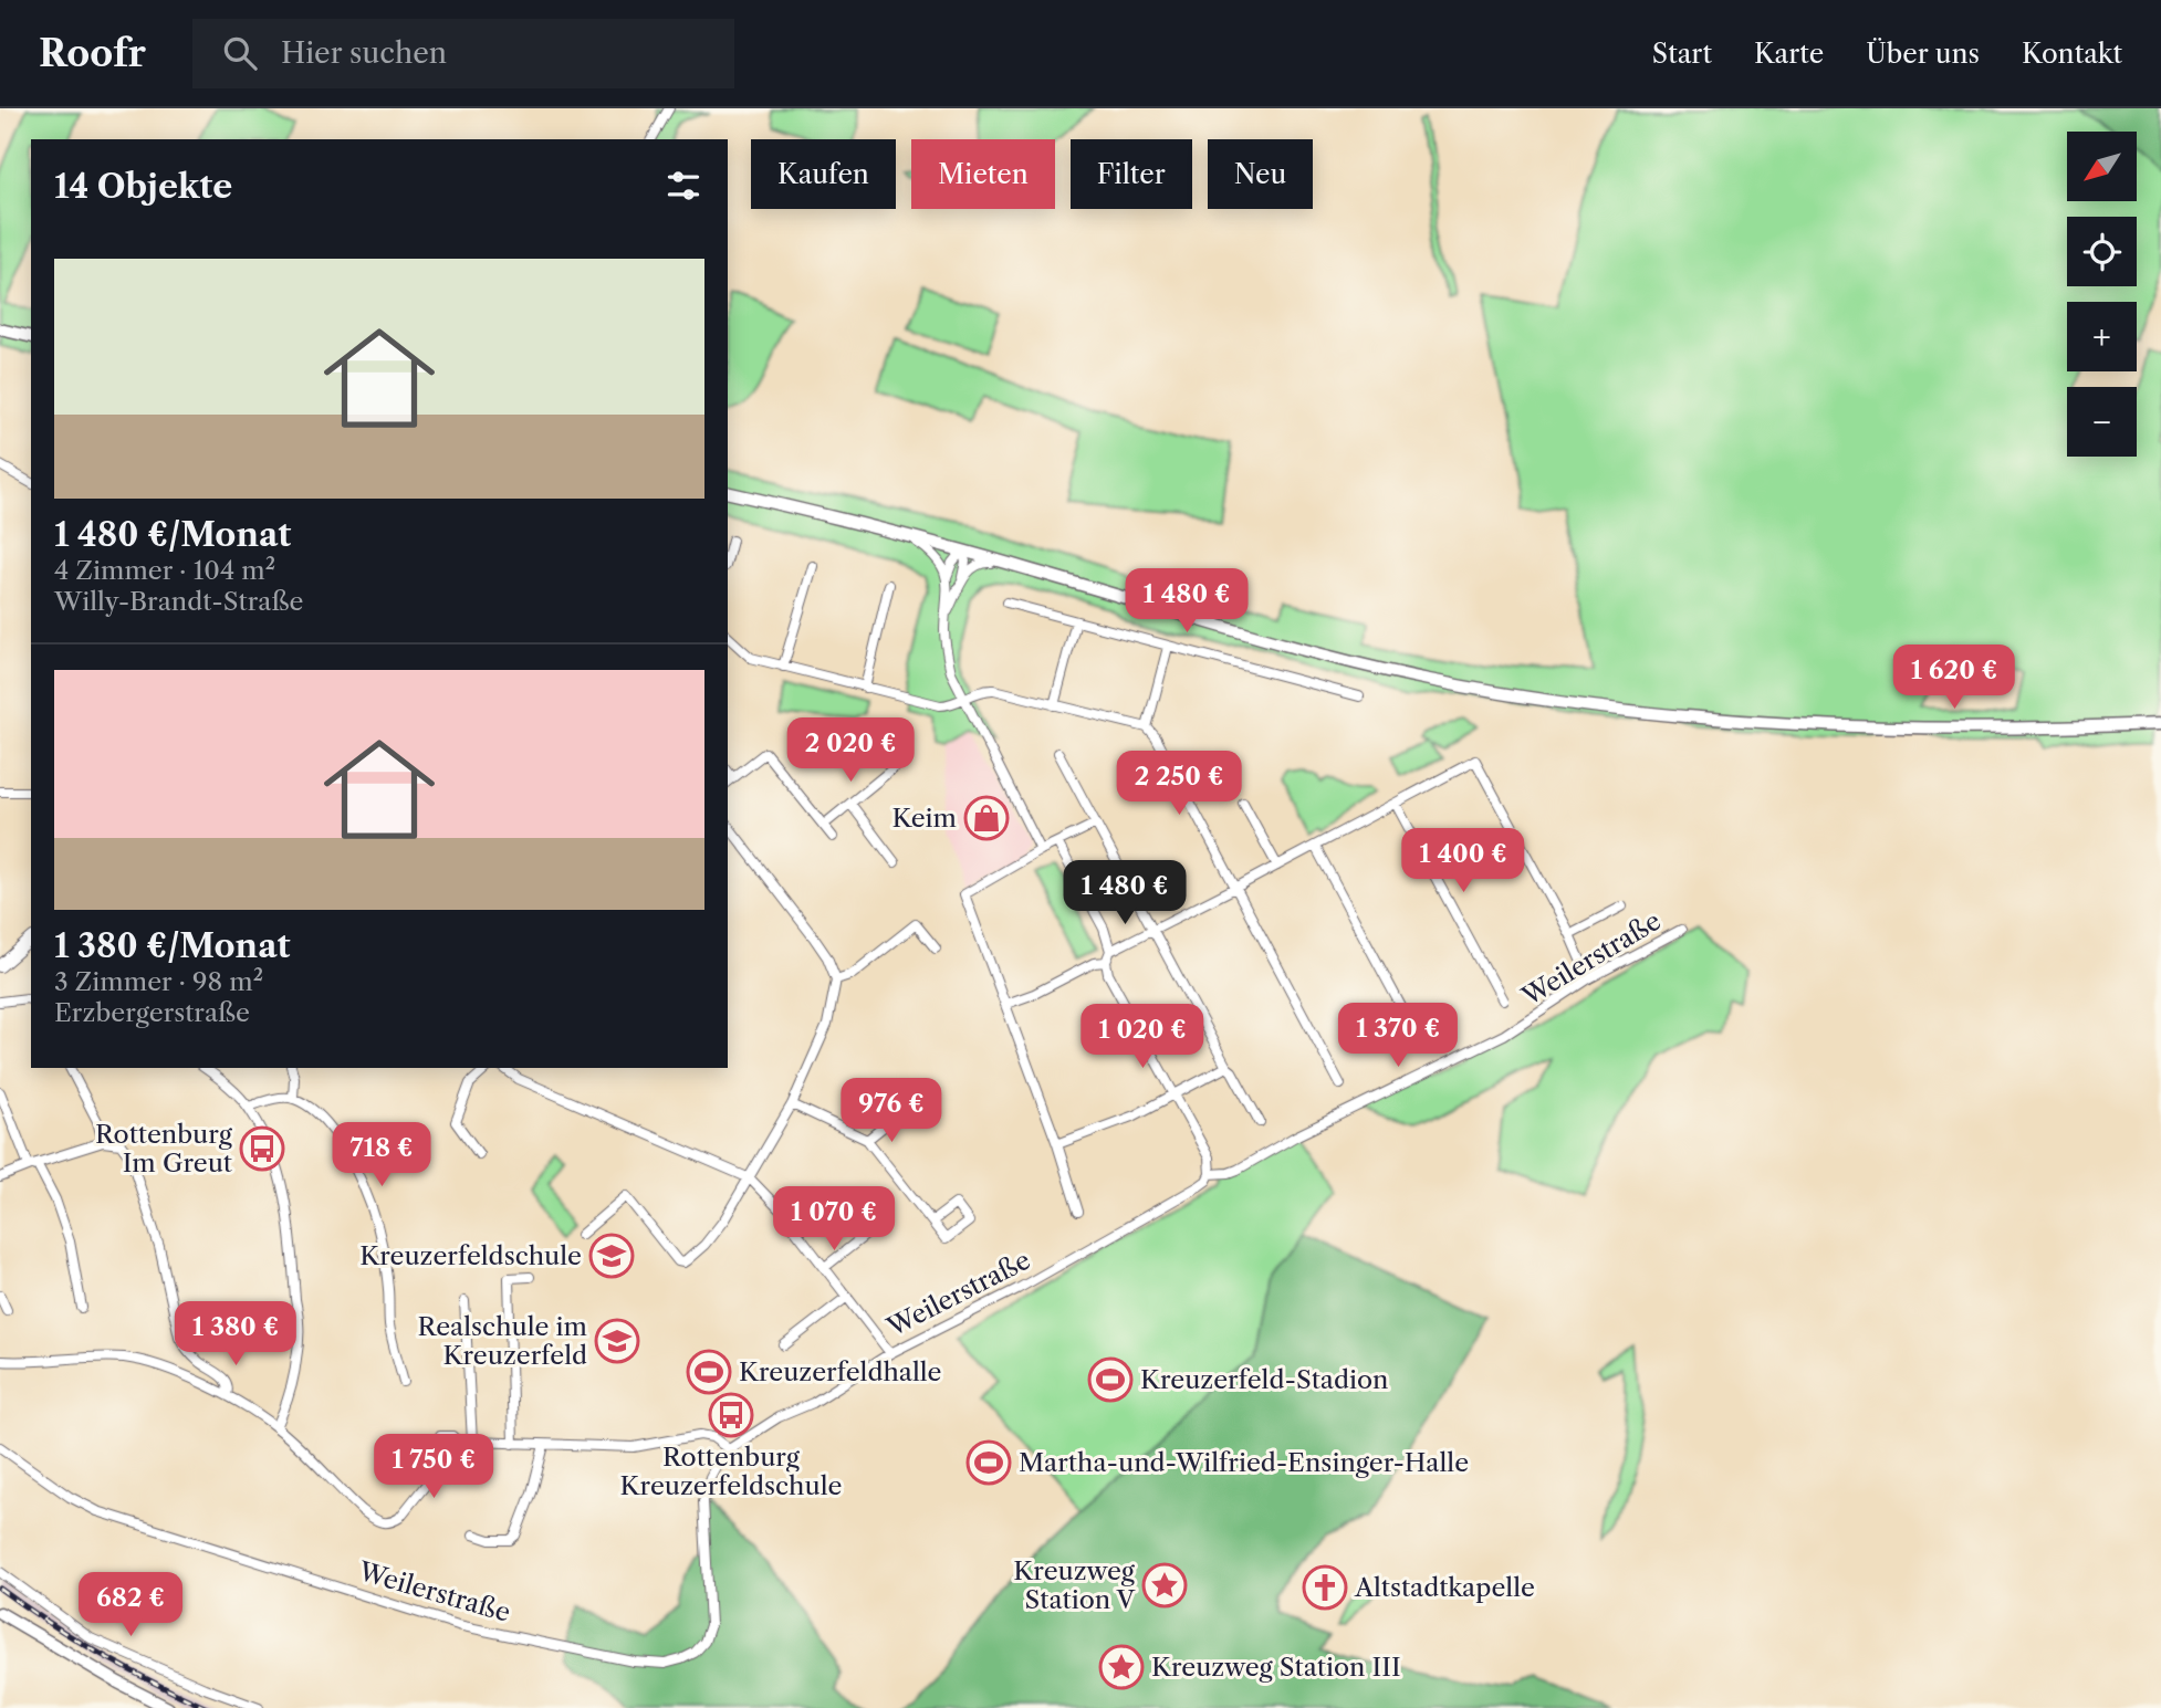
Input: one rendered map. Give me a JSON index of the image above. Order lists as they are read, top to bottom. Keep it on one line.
{"streets":{"street":["Weilerstraße"]},"places":{"shop":["Keim"],"bus stop":["Rottenburg Im Greut","Rottenburg Kreuzerfeldschule"],"school or university":["Kreuzerfeldschule","Realschule im Kreuzerfeld"],"sports":["Kreuzerfeldhalle","Kreuzerfeld-Stadion","Martha-und-Wilfried-Ensinger-Halle"],"place":["Kreuzweg Station V","Kreuzweg Station III"],"church":["Altstadtkapelle"]},"north":"bottom left","page":{"header":"Roofr","search":"Hier suchen","nav":["Start","Karte","Über uns","Kontakt"],"map_buttons":["+","−"],"chip":["Kaufen","Mieten","Filter","Neu"],"heading":"14 Objekte","list":[{"name":"1 480 €/Monat","note":"4 Zimmer · 104 m² · Willy-Brandt-Straße"},{"name":"1 380 €/Monat","note":"3 Zimmer · 98 m² · Erzbergerstraße"}],"price":["1 480 €","1 620 €","2 020 €","2 250 €","1 400 €","1 480 €","1 370 €","1 020 €","976 €","718 €","1 070 €","1 380 €","1 750 €","682 €"]}}
